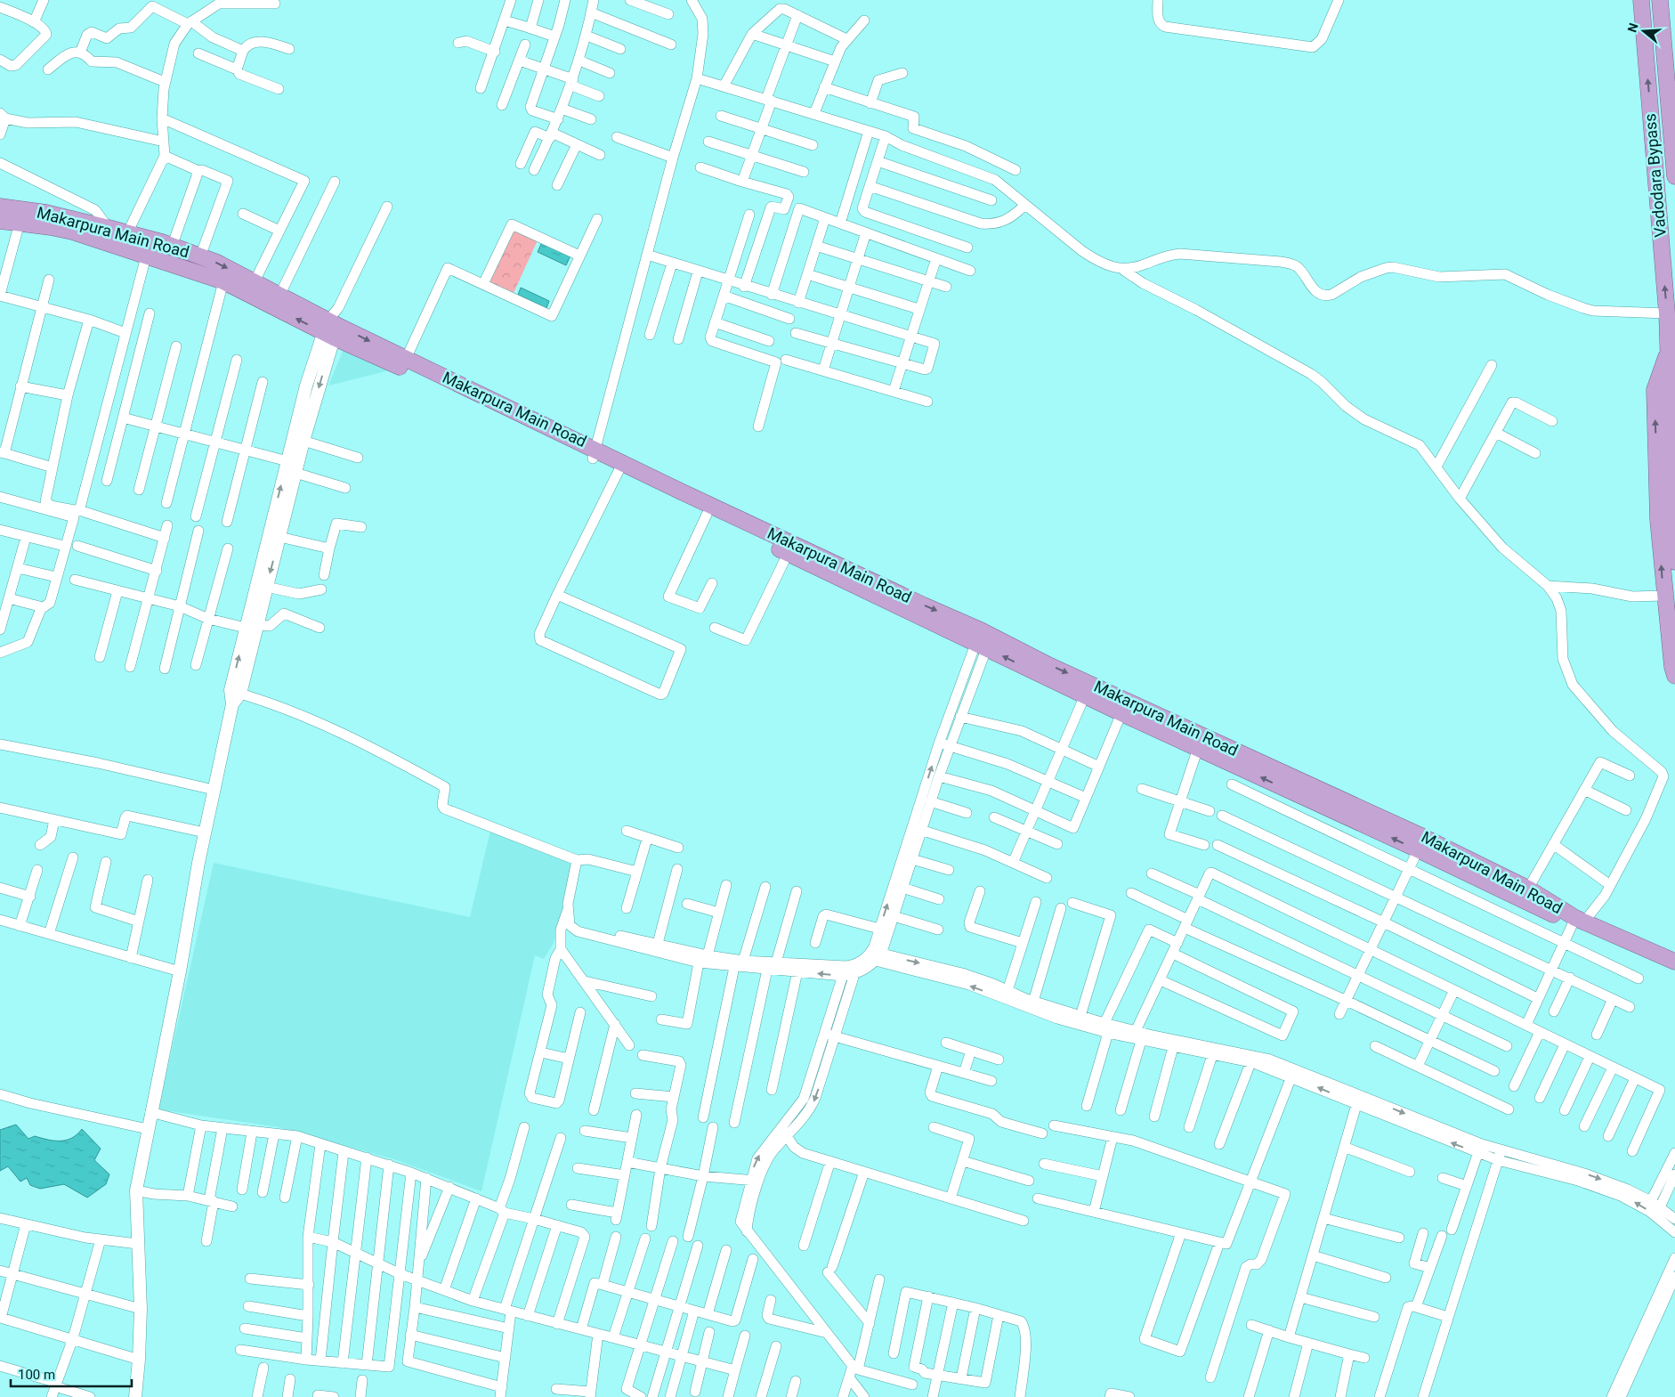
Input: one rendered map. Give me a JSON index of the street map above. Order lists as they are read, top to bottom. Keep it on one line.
{"streets":{"highway":["Vadodara Bypass","Makarpura Main Road"]},"scale_bar":"100 m","north":"left"}
